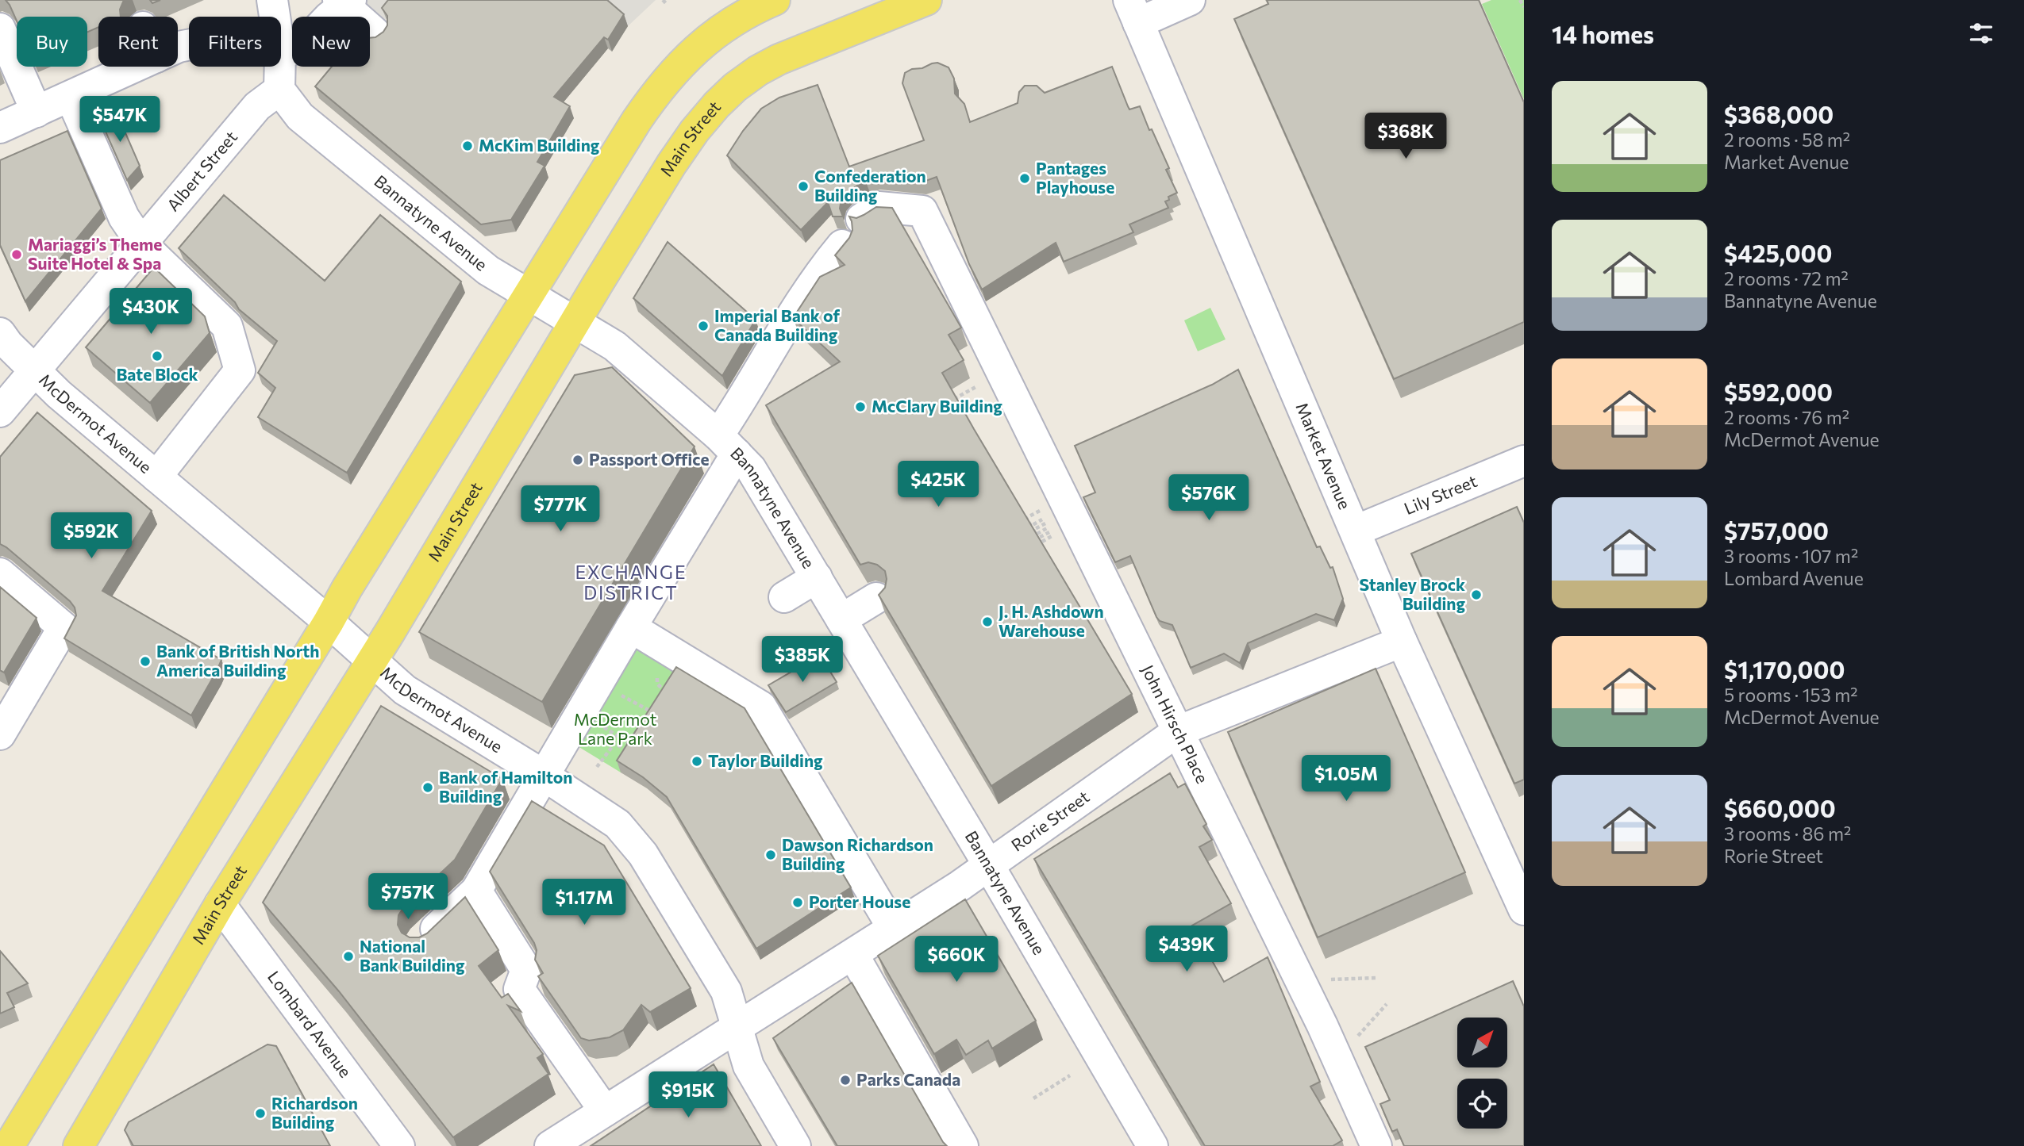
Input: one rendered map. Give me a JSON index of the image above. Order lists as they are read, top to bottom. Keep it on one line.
{"streets":{"main road":["Main Street"],"street":["Albert Street","Bannatyne Avenue","McDermot Avenue","Market Avenue","Lily Street","John Hirsch Place","Rorie Street","Lombard Avenue"]},"crossings":[["Main Street","Bannatyne Avenue"],["Main Street","McDermot Avenue"],["Main Street","Lombard Avenue"],["Albert Street","Bannatyne Avenue"],["Albert Street","McDermot Avenue"],["Bannatyne Avenue","Rorie Street"],["McDermot Avenue","Rorie Street"],["Market Avenue","Lily Street"],["Market Avenue","Rorie Street"],["John Hirsch Place","Rorie Street"]],"districts":["EXCHANGE DISTRICT"],"parks":["McDermot Lane Park"],"places":["McKim Building","Pantages Playhouse","Confederation Building","Mariaggi’s Theme Suite Hotel & Spa","Imperial Bank of Canada Building","Bate Block","McClary Building","Passport Office","Stanley Brock Building","J. H. Ashdown Warehouse","Bank of British North America Building","Taylor Building","Bank of Hamilton Building","Dawson Richardson Building","Porter House","National Bank Building","Parks Canada","Richardson Building"],"north":"top right","page":{"heading":"14 homes","chip":["Buy","Rent","Filters","New"],"list":[{"name":"$368,000","note":"2 rooms · 58 m² · Market Avenue"},{"name":"$425,000","note":"2 rooms · 72 m² · Bannatyne Avenue"},{"name":"$592,000","note":"2 rooms · 76 m² · McDermot Avenue"},{"name":"$757,000","note":"3 rooms · 107 m² · Lombard Avenue"},{"name":"$1,170,000","note":"5 rooms · 153 m² · McDermot Avenue"},{"name":"$660,000","note":"3 rooms · 86 m² · Rorie Street"}],"price":["$547K","$368K","$430K","$425K","$576K","$777K","$592K","$385K","$1.05M","$757K","$1.17M","$439K","$660K","$915K"]}}
